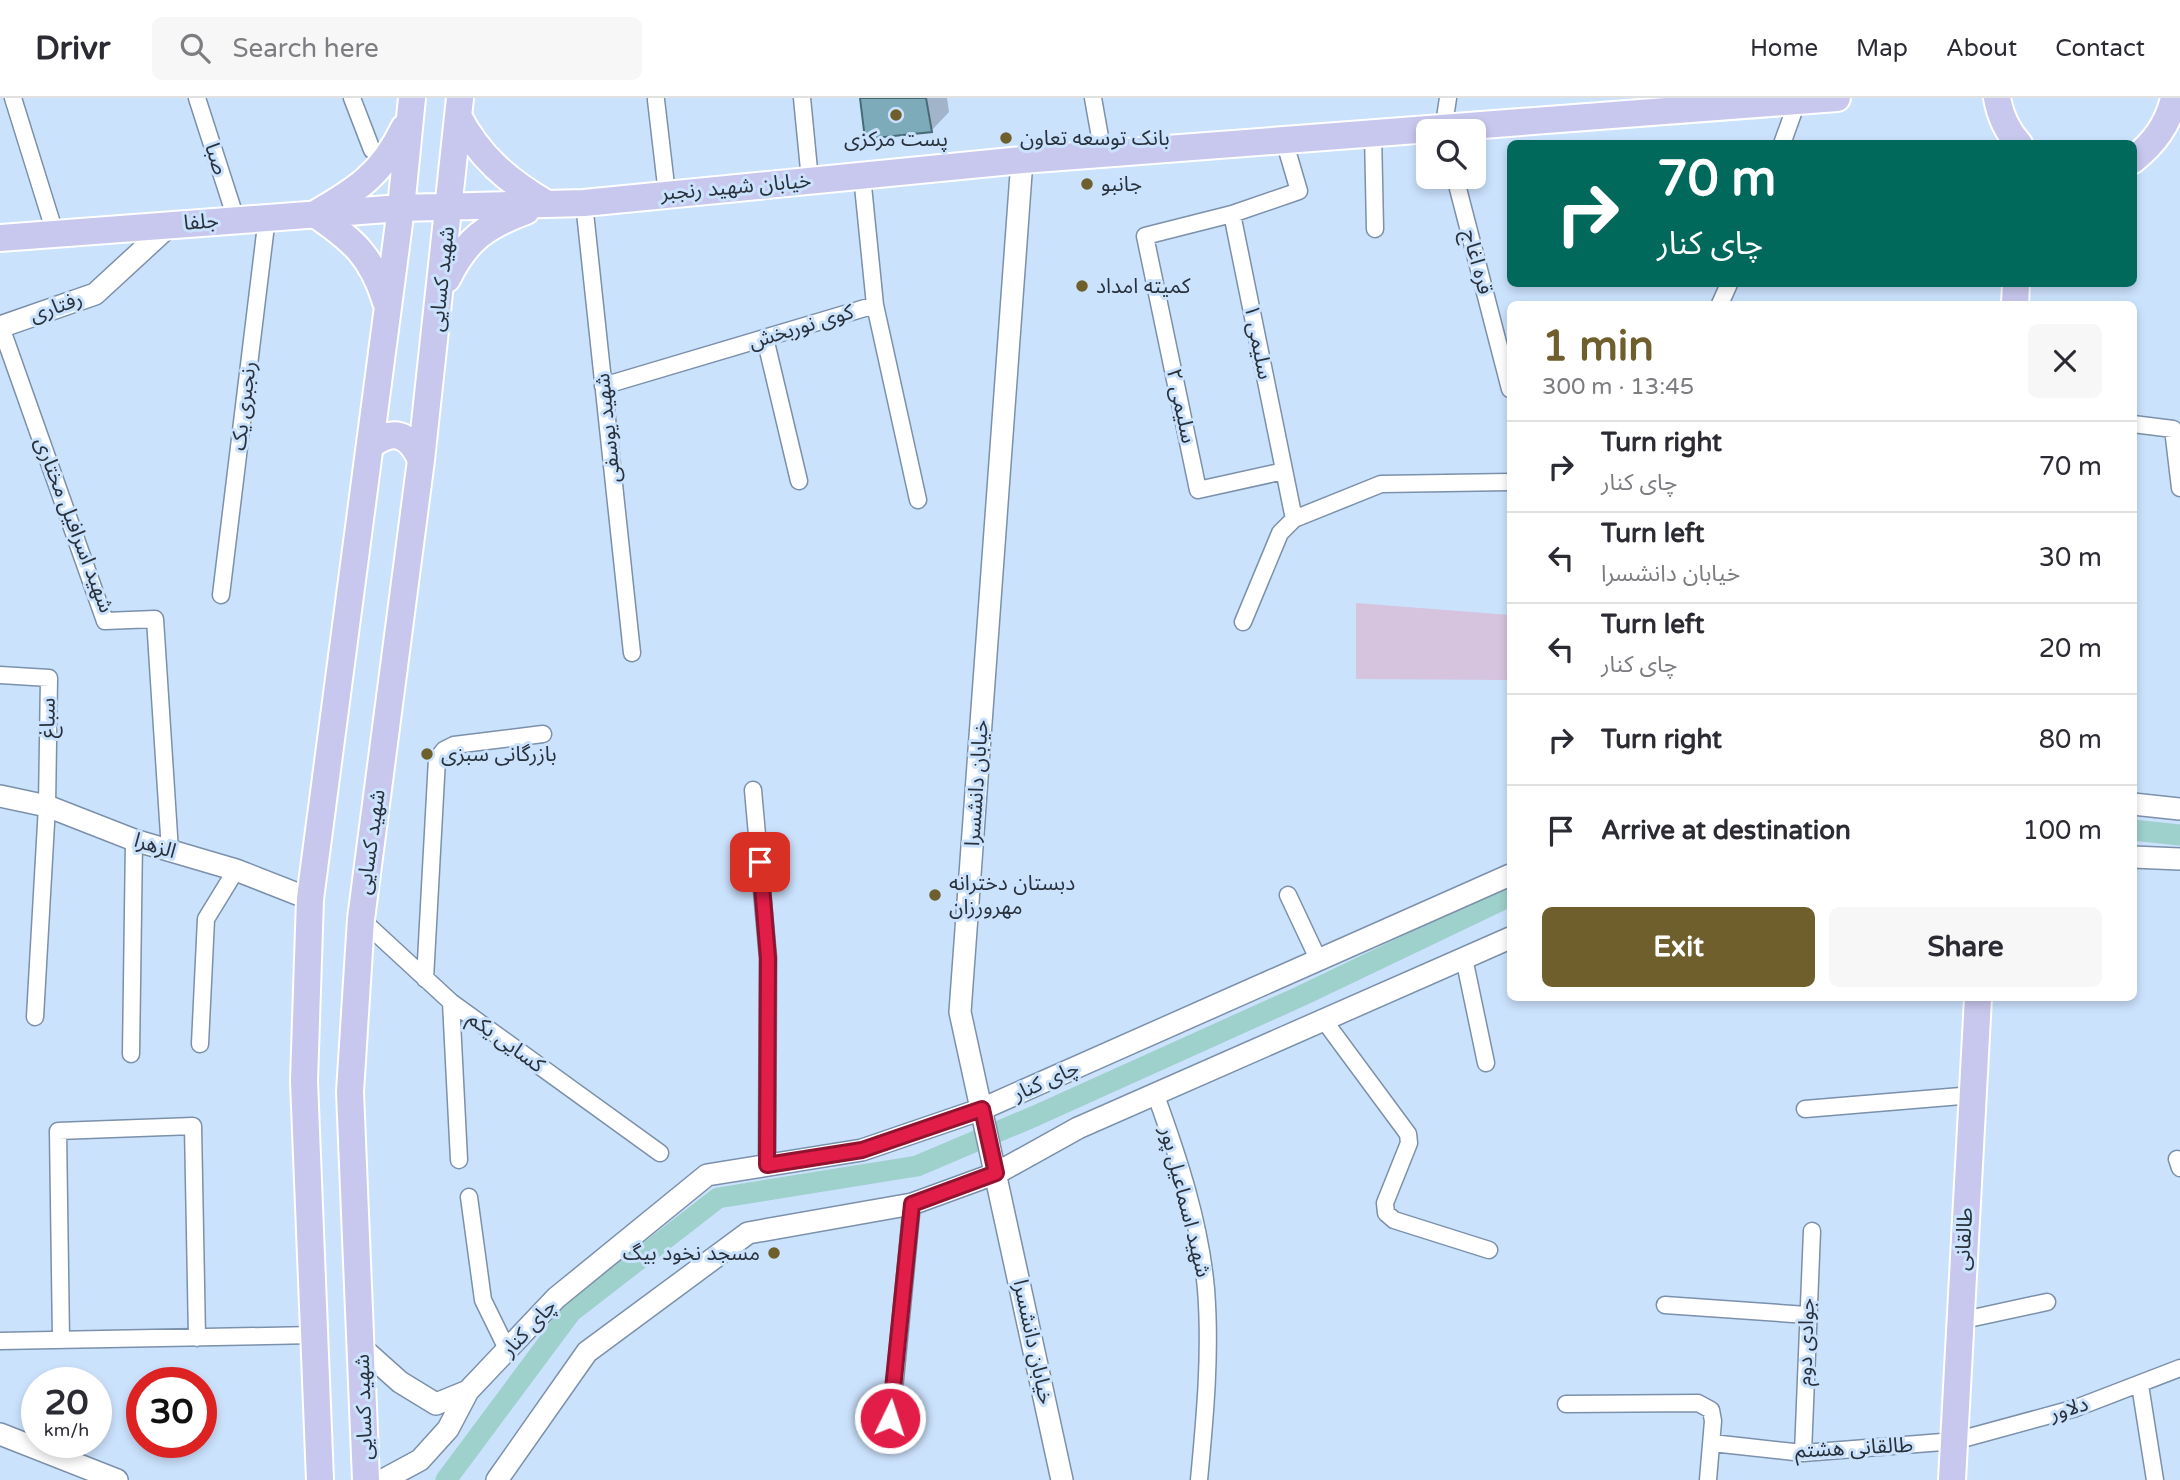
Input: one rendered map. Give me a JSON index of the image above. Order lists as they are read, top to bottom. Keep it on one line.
{"streets":{"main road":["خیابان شهید رنجبر","جلفا","شهید کسایی","طالقانی"],"street":["صبا","قره اغاج","رفتاری","کوی نوربخش","سلیمی ۱","رنجبری یک","سلیمی ۲","شهید یوسفی","شهید اسرافیل مختاری","سباغ","خیابان دانشسرا","الزهرا","کسایی یکم","چای کنار","شهید اسماعیل پور","جوادی دوم","دلاور","طالقانی هشتم"]},"crossings":[["صبا","جلفا"],["خیابان شهید رنجبر","جلفا"],["خیابان شهید رنجبر","شهید کسایی"],["خیابان شهید رنجبر","کوی نوربخش"],["خیابان شهید رنجبر","شهید یوسفی"],["خیابان شهید رنجبر","خیابان دانشسرا"],["جلفا","رفتاری"],["جلفا","رنجبری یک"],["شهید کسایی","کسایی یکم"],["رفتاری","شهید اسرافیل مختاری"],["کوی نوربخش","شهید یوسفی"],["سلیمی ۱","سلیمی ۲"],["شهید اسرافیل مختاری","الزهرا"],["سباغ","الزهرا"],["خیابان دانشسرا","چای کنار"],["طالقانی","دلاور"],["طالقانی","طالقانی هشتم"],["جوادی دوم","طالقانی هشتم"],["دلاور","طالقانی هشتم"]],"places":["پست مرکزی","بانک توسعه تعاون","جانبو","کمیته امداد","بازرگانی سبزی","دبستان دخترانه مهرورزان","مسجد نخود‌ بیگ"],"page":{"header":"Drivr","search":"Search here","nav":["Home","Map","About","Contact"],"turn":["70 m","چای کنار"],"heading":["1 min","300 m · 13:45"],"list":[{"name":"Turn right","note":"چای کنار","value":"70 m"},{"name":"Turn left","note":"خیابان دانشسرا","value":"30 m"},{"name":"Turn left","note":"چای کنار","value":"20 m"},{"name":"Turn right","value":"80 m"},{"name":"Arrive at destination","value":"100 m"}],"buttons":["Exit","Share"],"speed":"20 km/h","limit":"30"}}
